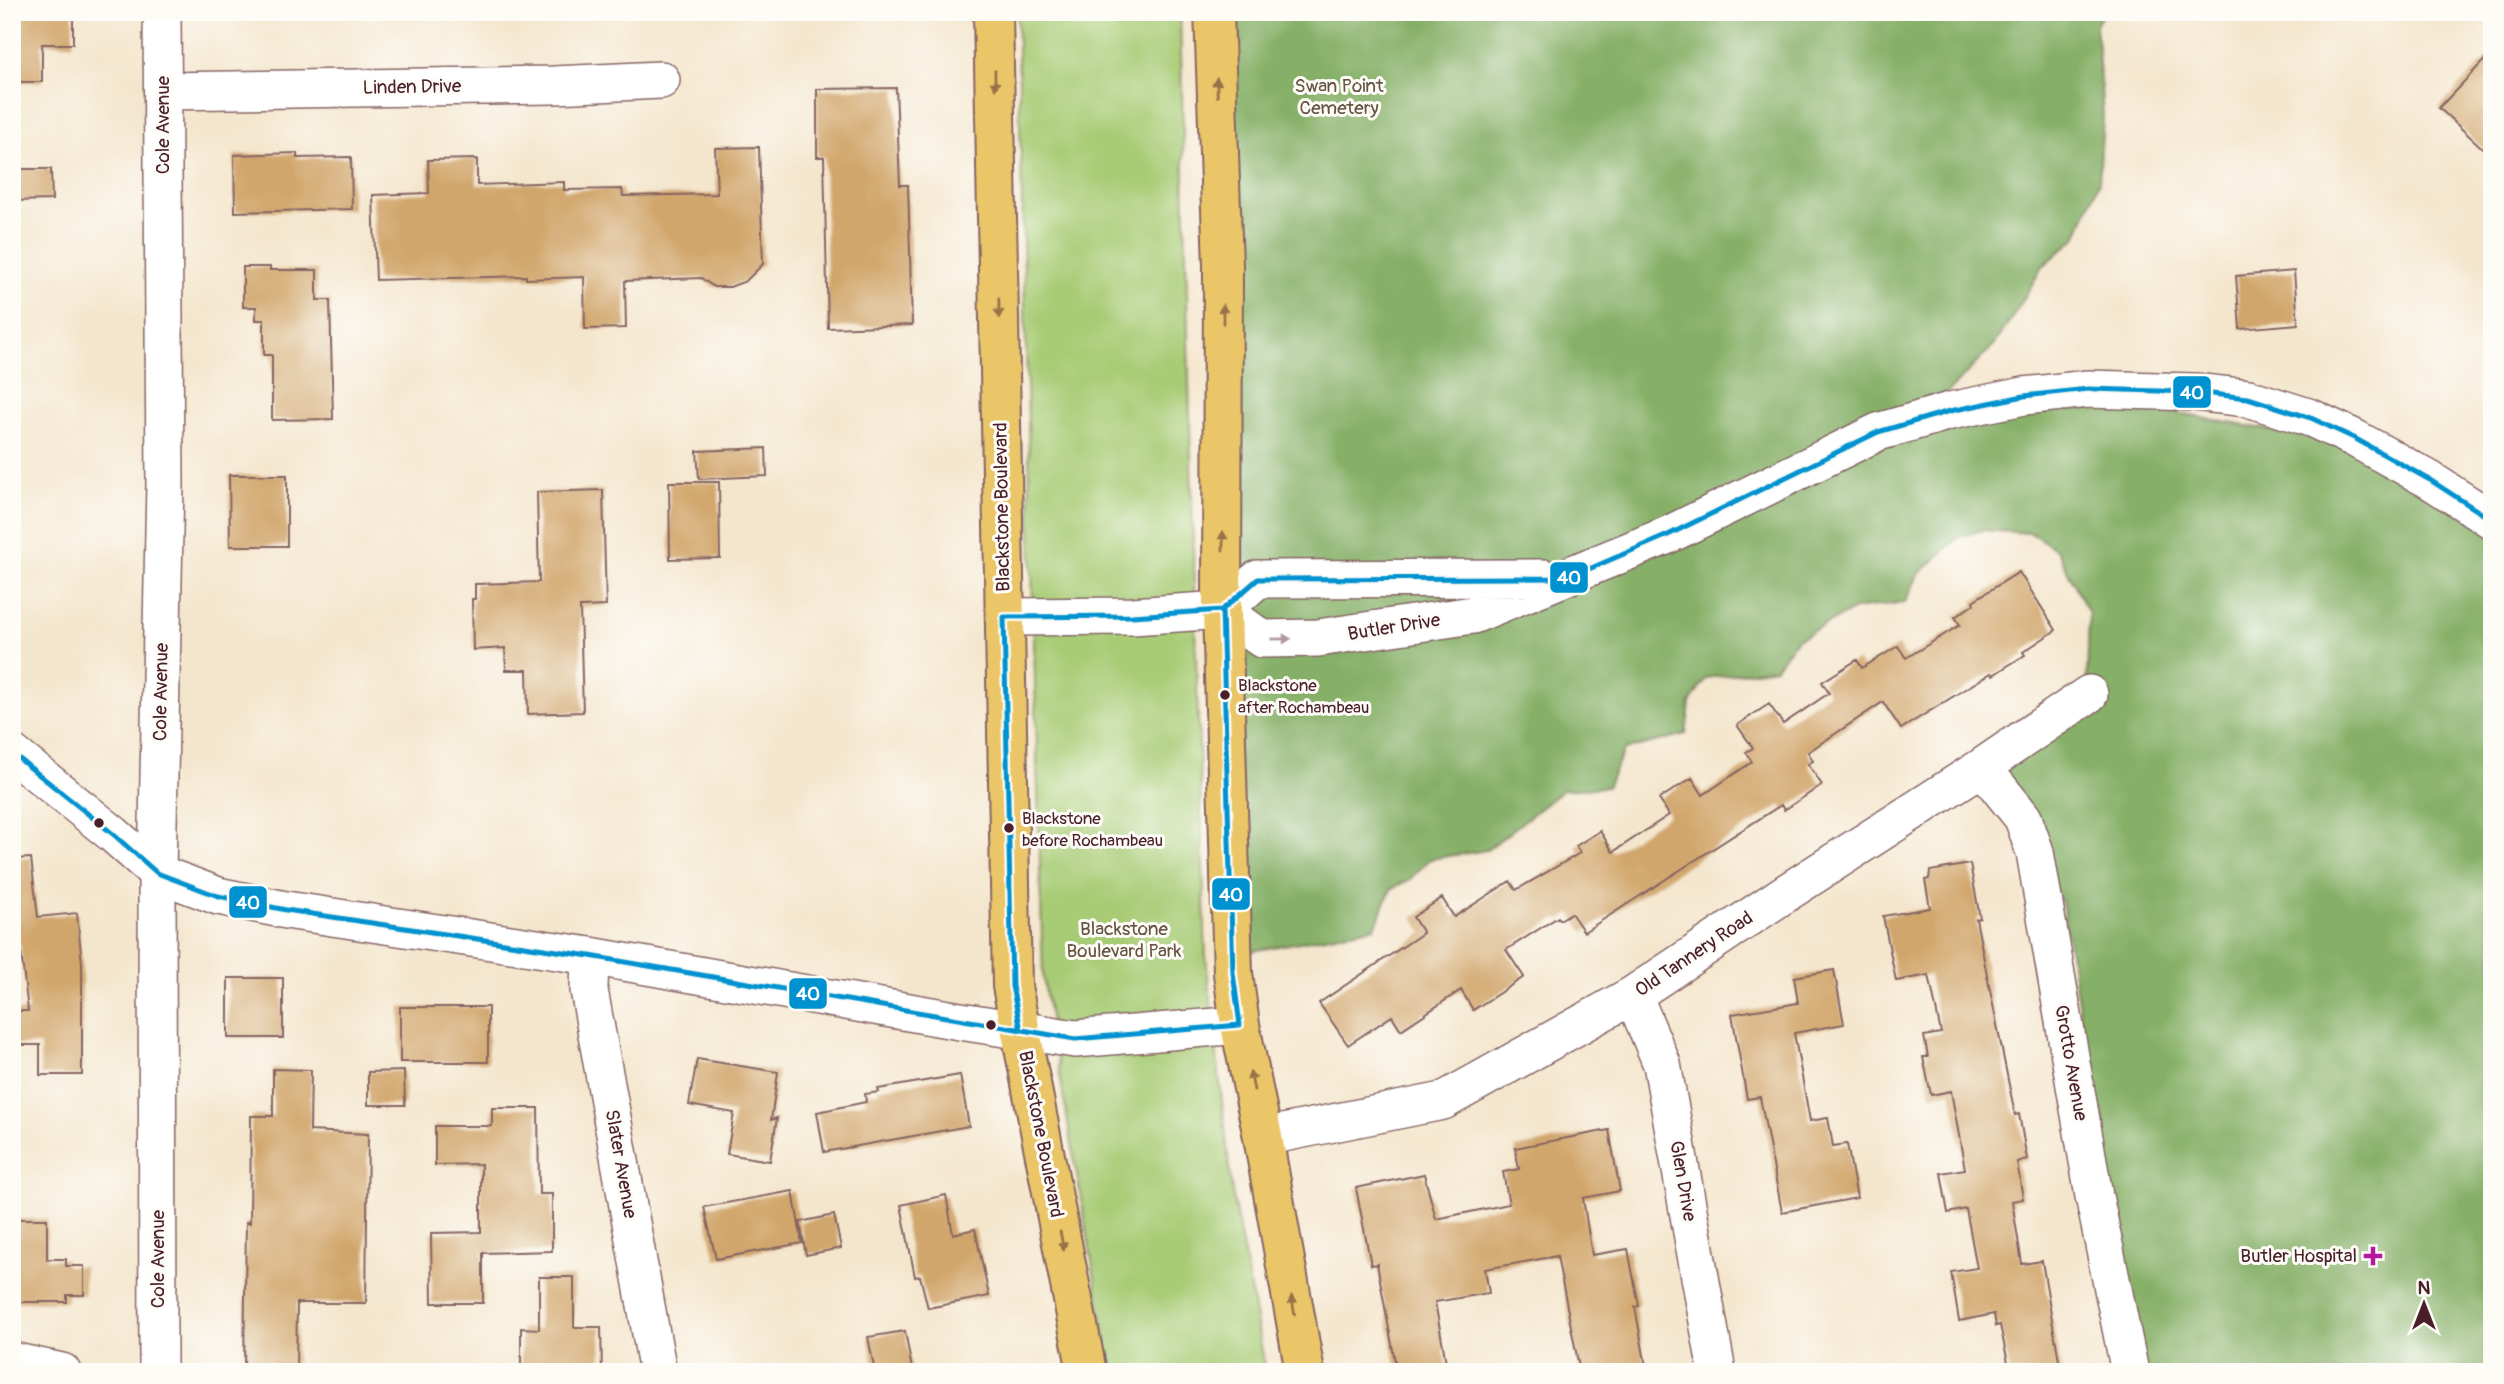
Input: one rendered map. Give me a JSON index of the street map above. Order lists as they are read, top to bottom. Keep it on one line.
{"streets":{"main road":["Blackstone Boulevard"],"street":["Linden Drive","Cole Avenue","Butler Drive","Old Tannery Road","Grotto Avenue","Slater Avenue","Glen Drive"]},"crossings":[["Linden Drive","Cole Avenue"],["Old Tannery Road","Grotto Avenue"],["Old Tannery Road","Glen Drive"]],"parks":["Swan Point Cemetery","Blackstone Boulevard Park"],"places":{"other":["Blackstone after Rochambeau","Blackstone before Rochambeau"],"health":["Butler Hospital"]},"lines":["transit line 40"],"north":"top"}
